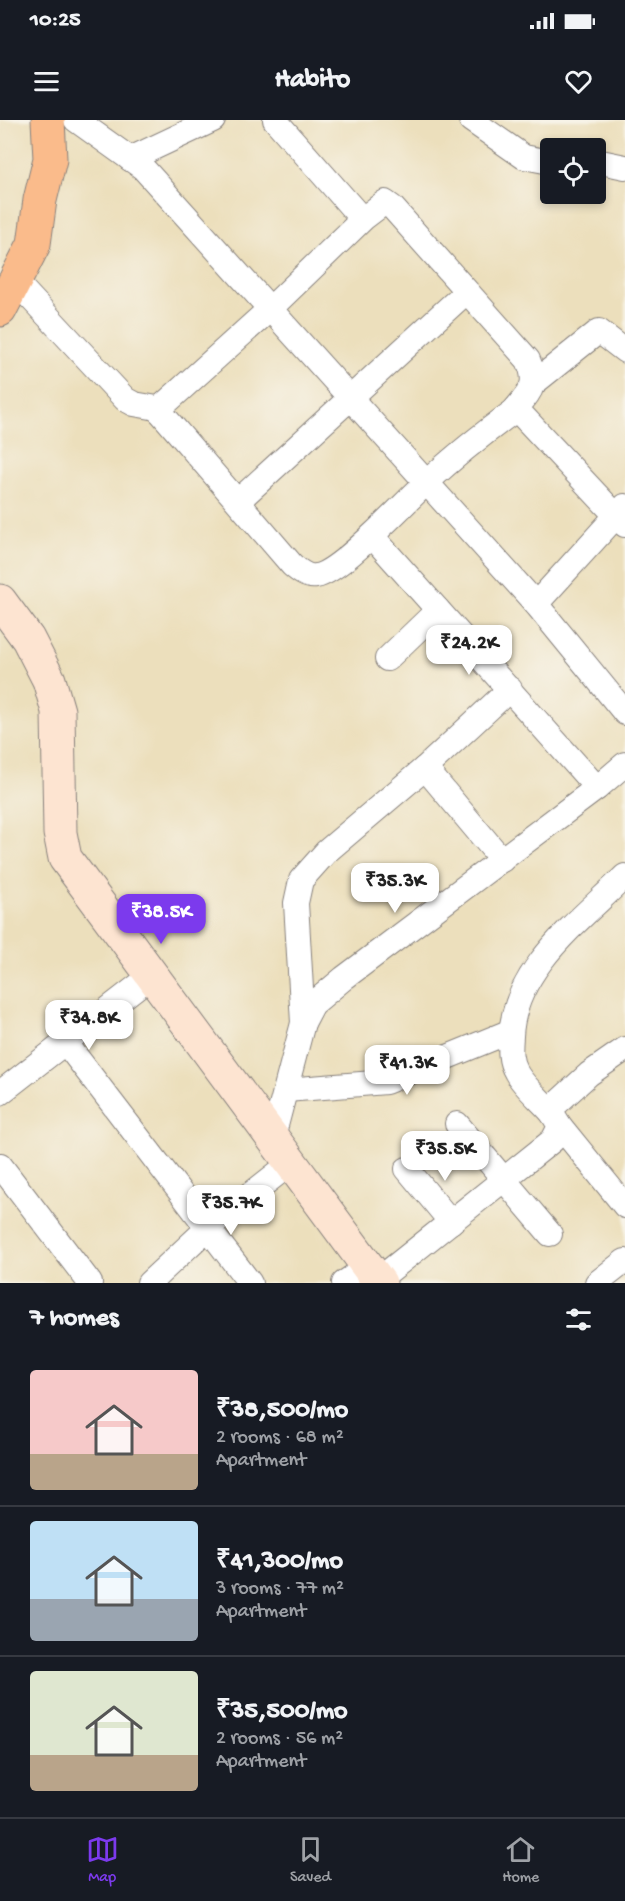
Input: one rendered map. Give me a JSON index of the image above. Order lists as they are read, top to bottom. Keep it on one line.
{"page":{"status":"10:25","header":"Habito","price":["₹24.2K","₹35.3K","₹38.5K","₹34.8K","₹41.3K","₹35.5K","₹35.7K"],"heading":"7 homes","list":[{"name":"₹38,500/mo","note":"2 rooms · 68 m² · Apartment"},{"name":"₹41,300/mo","note":"3 rooms · 77 m² · Apartment"},{"name":"₹35,500/mo","note":"2 rooms · 56 m² · Apartment"}],"tabs":["Map","Saved","Home"]}}
